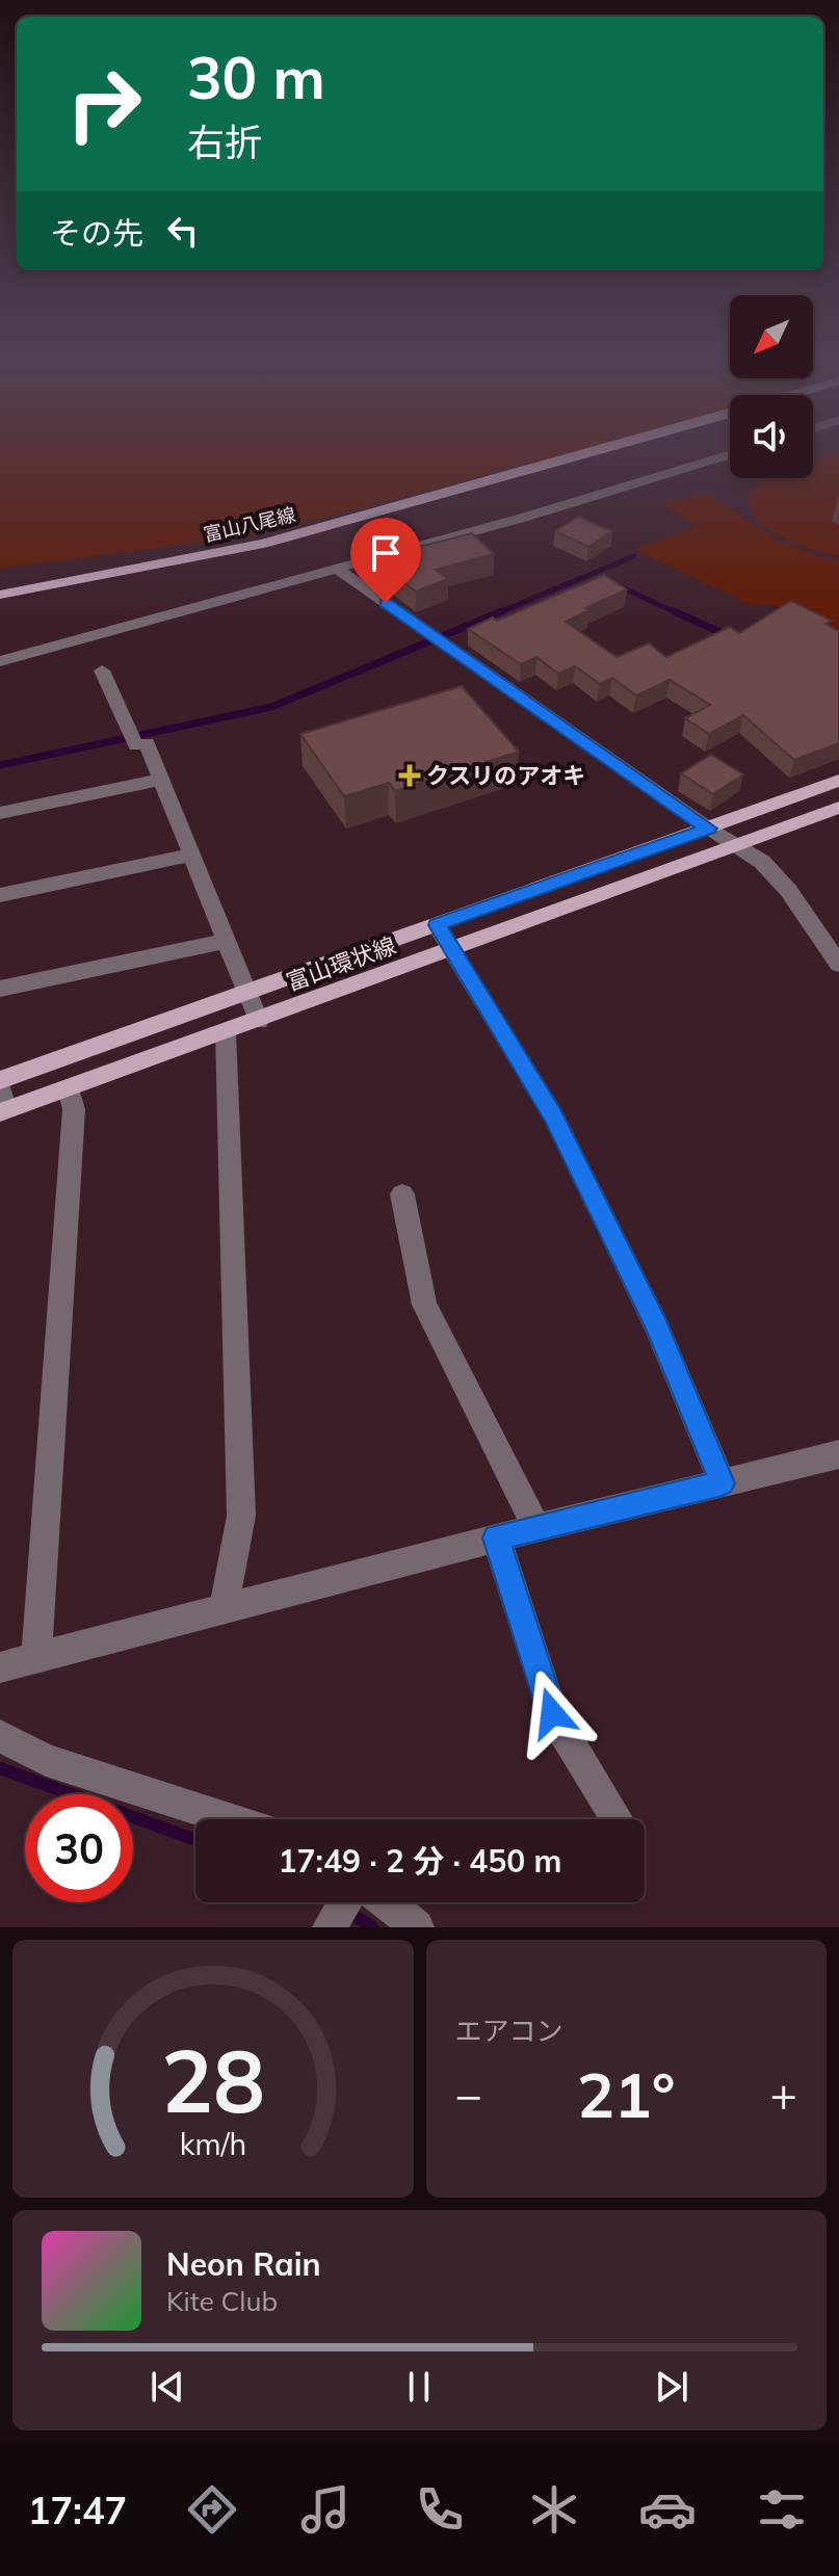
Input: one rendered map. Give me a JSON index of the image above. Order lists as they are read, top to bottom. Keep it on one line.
{"streets":{"main road":["富山八尾線","富山環状線"]},"places":{"health":["クスリのアオキ"]},"north":"bottom left","page":{"turn":["30 m","右折"],"then":"その先","limit":"30","trip":"17:49 · 2 分 · 450 m","tile":"エアコン","heat":["−","21°","+"],"song":["Neon Rain","Kite Club"],"tabs":"17:47","gauge":["28","km/h"]}}
